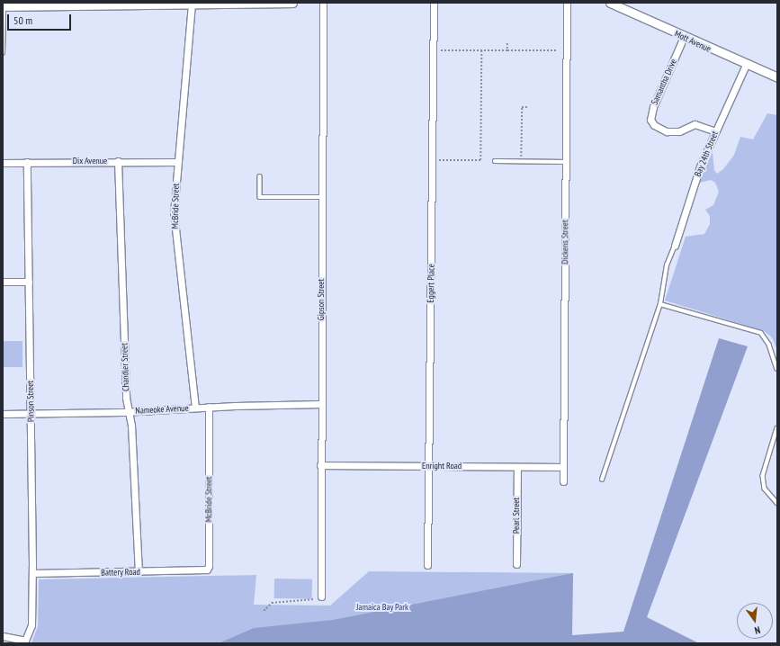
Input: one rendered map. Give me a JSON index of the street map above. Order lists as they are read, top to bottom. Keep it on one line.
{"streets":{"street":["Mott Avenue","Samantha Drive","Bay 24th Street","Dix Avenue","McBride Street","Dickens Street","Eggert Place","Gipson Street","Chandler Street","Pinson Street","Nameoke Avenue","Enright Road","Pearl Street","Battery Road"]},"crossings":[["Mott Avenue","Samantha Drive"],["Mott Avenue","Bay 24th Street"],["Samantha Drive","Bay 24th Street"],["Dix Avenue","McBride Street"],["Dix Avenue","Chandler Street"],["Dix Avenue","Pinson Street"],["McBride Street","Nameoke Avenue"],["McBride Street","Battery Road"],["Dickens Street","Enright Road"],["Eggert Place","Enright Road"],["Gipson Street","Nameoke Avenue"],["Gipson Street","Enright Road"],["Chandler Street","Nameoke Avenue"],["Chandler Street","Battery Road"],["Pinson Street","Nameoke Avenue"],["Pinson Street","Battery Road"],["Enright Road","Pearl Street"]],"parks":["Jamaica Bay Park"],"scale_bar":"50 m","north":"bottom"}
